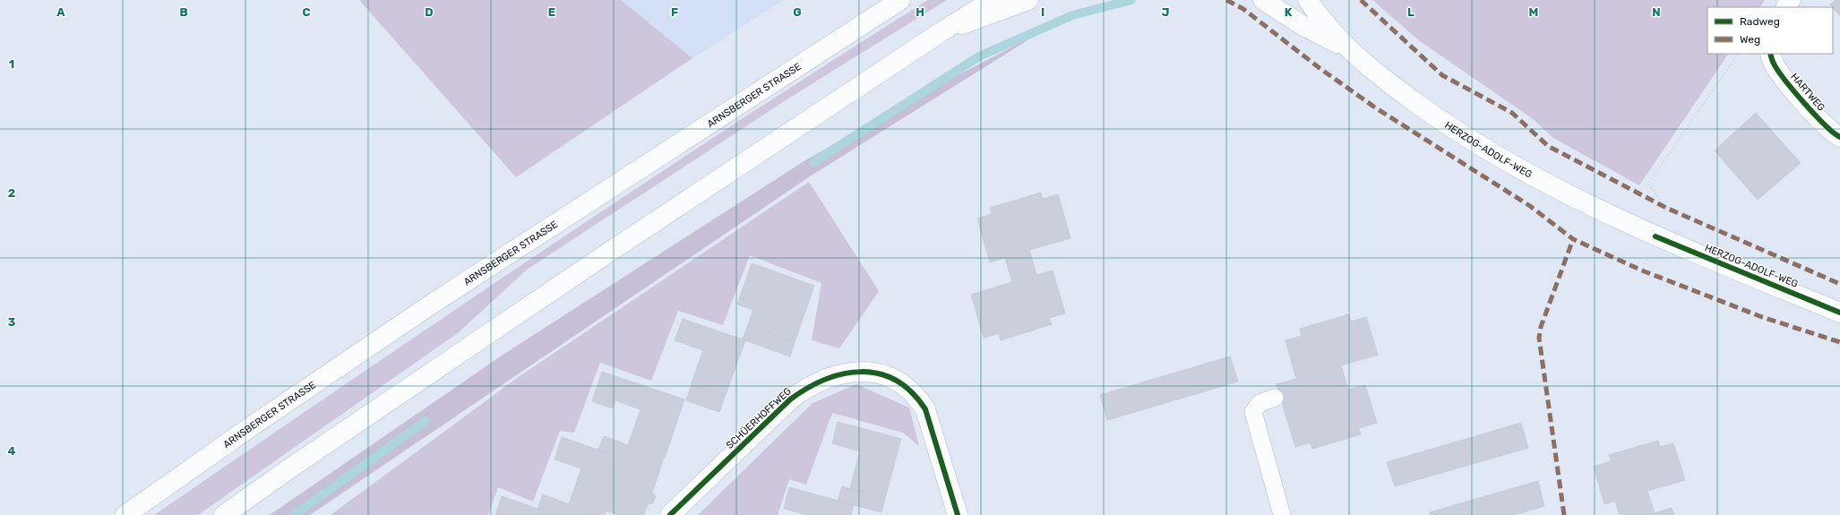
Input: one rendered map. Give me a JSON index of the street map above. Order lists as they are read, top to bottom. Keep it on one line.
{"streets":{"main road":["HARTWEG","ARNSBERGER STRASSE","HERZOG-ADOLF-WEG","SCHÜERHOFFWEG"]},"legend":["Radweg","Weg"],"grid":{"columns":["A","B","C","D","E","F","G","H","I","J","K","L","M","N"],"rows":["1","2","3","4"]}}
